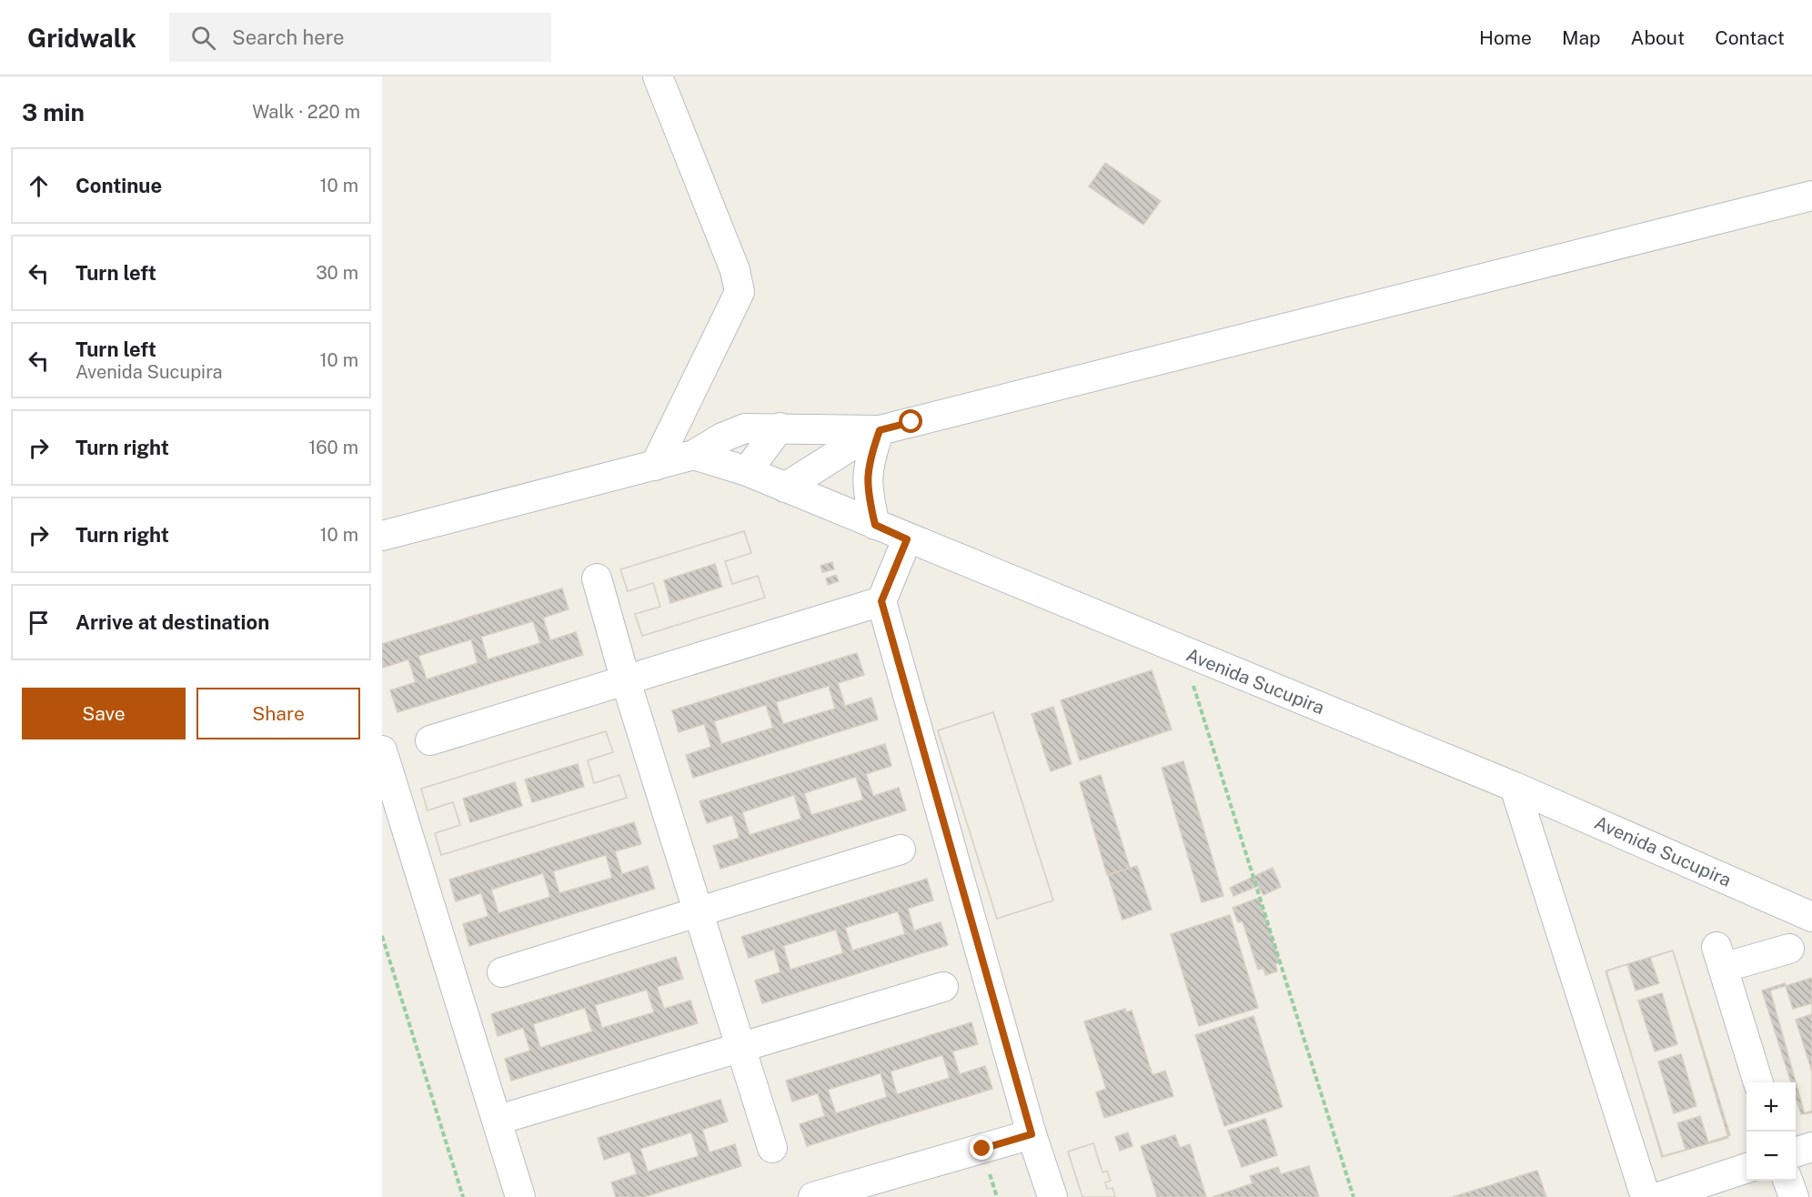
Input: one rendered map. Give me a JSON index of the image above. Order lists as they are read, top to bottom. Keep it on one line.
{"streets":{"street":["Avenida Sucupira"]},"page":{"header":"Gridwalk","search":"Search here","nav":["Home","Map","About","Contact"],"heading":["3 min","Walk · 220 m"],"list":[["Continue","10 m"],["Turn left","30 m"],["Turn left","Avenida Sucupira","10 m"],["Turn right","160 m"],["Turn right","10 m"],"Arrive at destination"],"buttons":["Save","Share"],"map_buttons":["+","−"]}}
